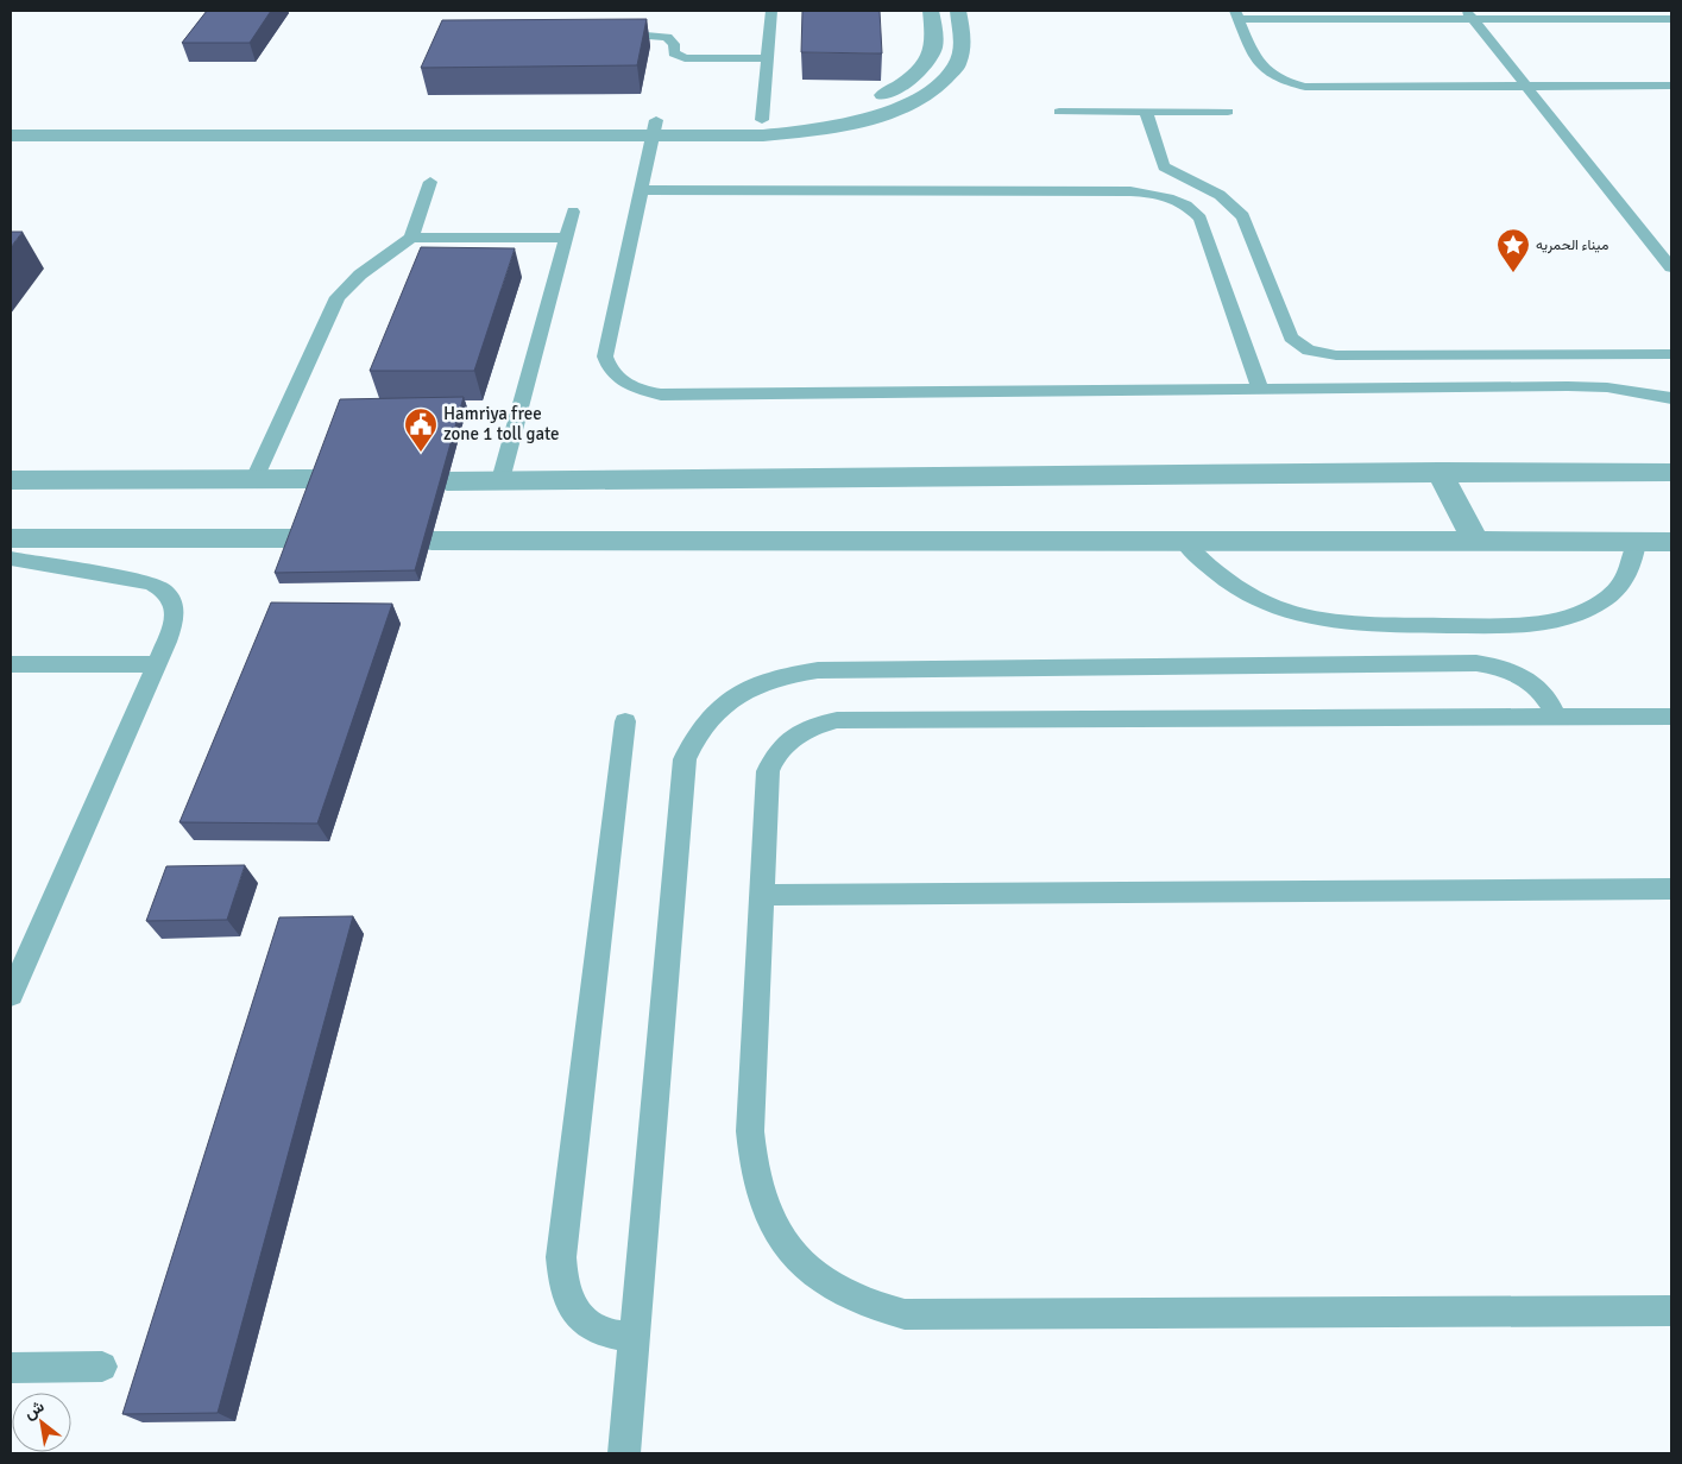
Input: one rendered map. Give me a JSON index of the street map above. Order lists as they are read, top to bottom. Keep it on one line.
{"places":{"place":["ميناء الحمريه"],"public building":["Hamriya free zone 1 toll gate"]},"north":"top left"}
